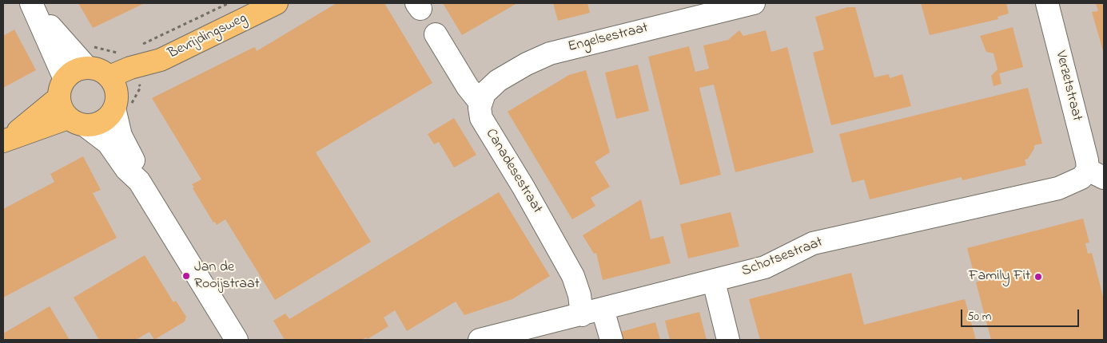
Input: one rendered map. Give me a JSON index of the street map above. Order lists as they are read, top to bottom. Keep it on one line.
{"streets":{"main road":["Bevrijdingsweg"],"street":["Engelsestraat","Verzetstraat","Canadesestraat","Schotsestraat"]},"crossings":[["Engelsestraat","Canadesestraat"],["Verzetstraat","Schotsestraat"],["Canadesestraat","Schotsestraat"]],"places":["Jan de Rooijstraat","Family Fit"],"scale_bar":"50 m"}
